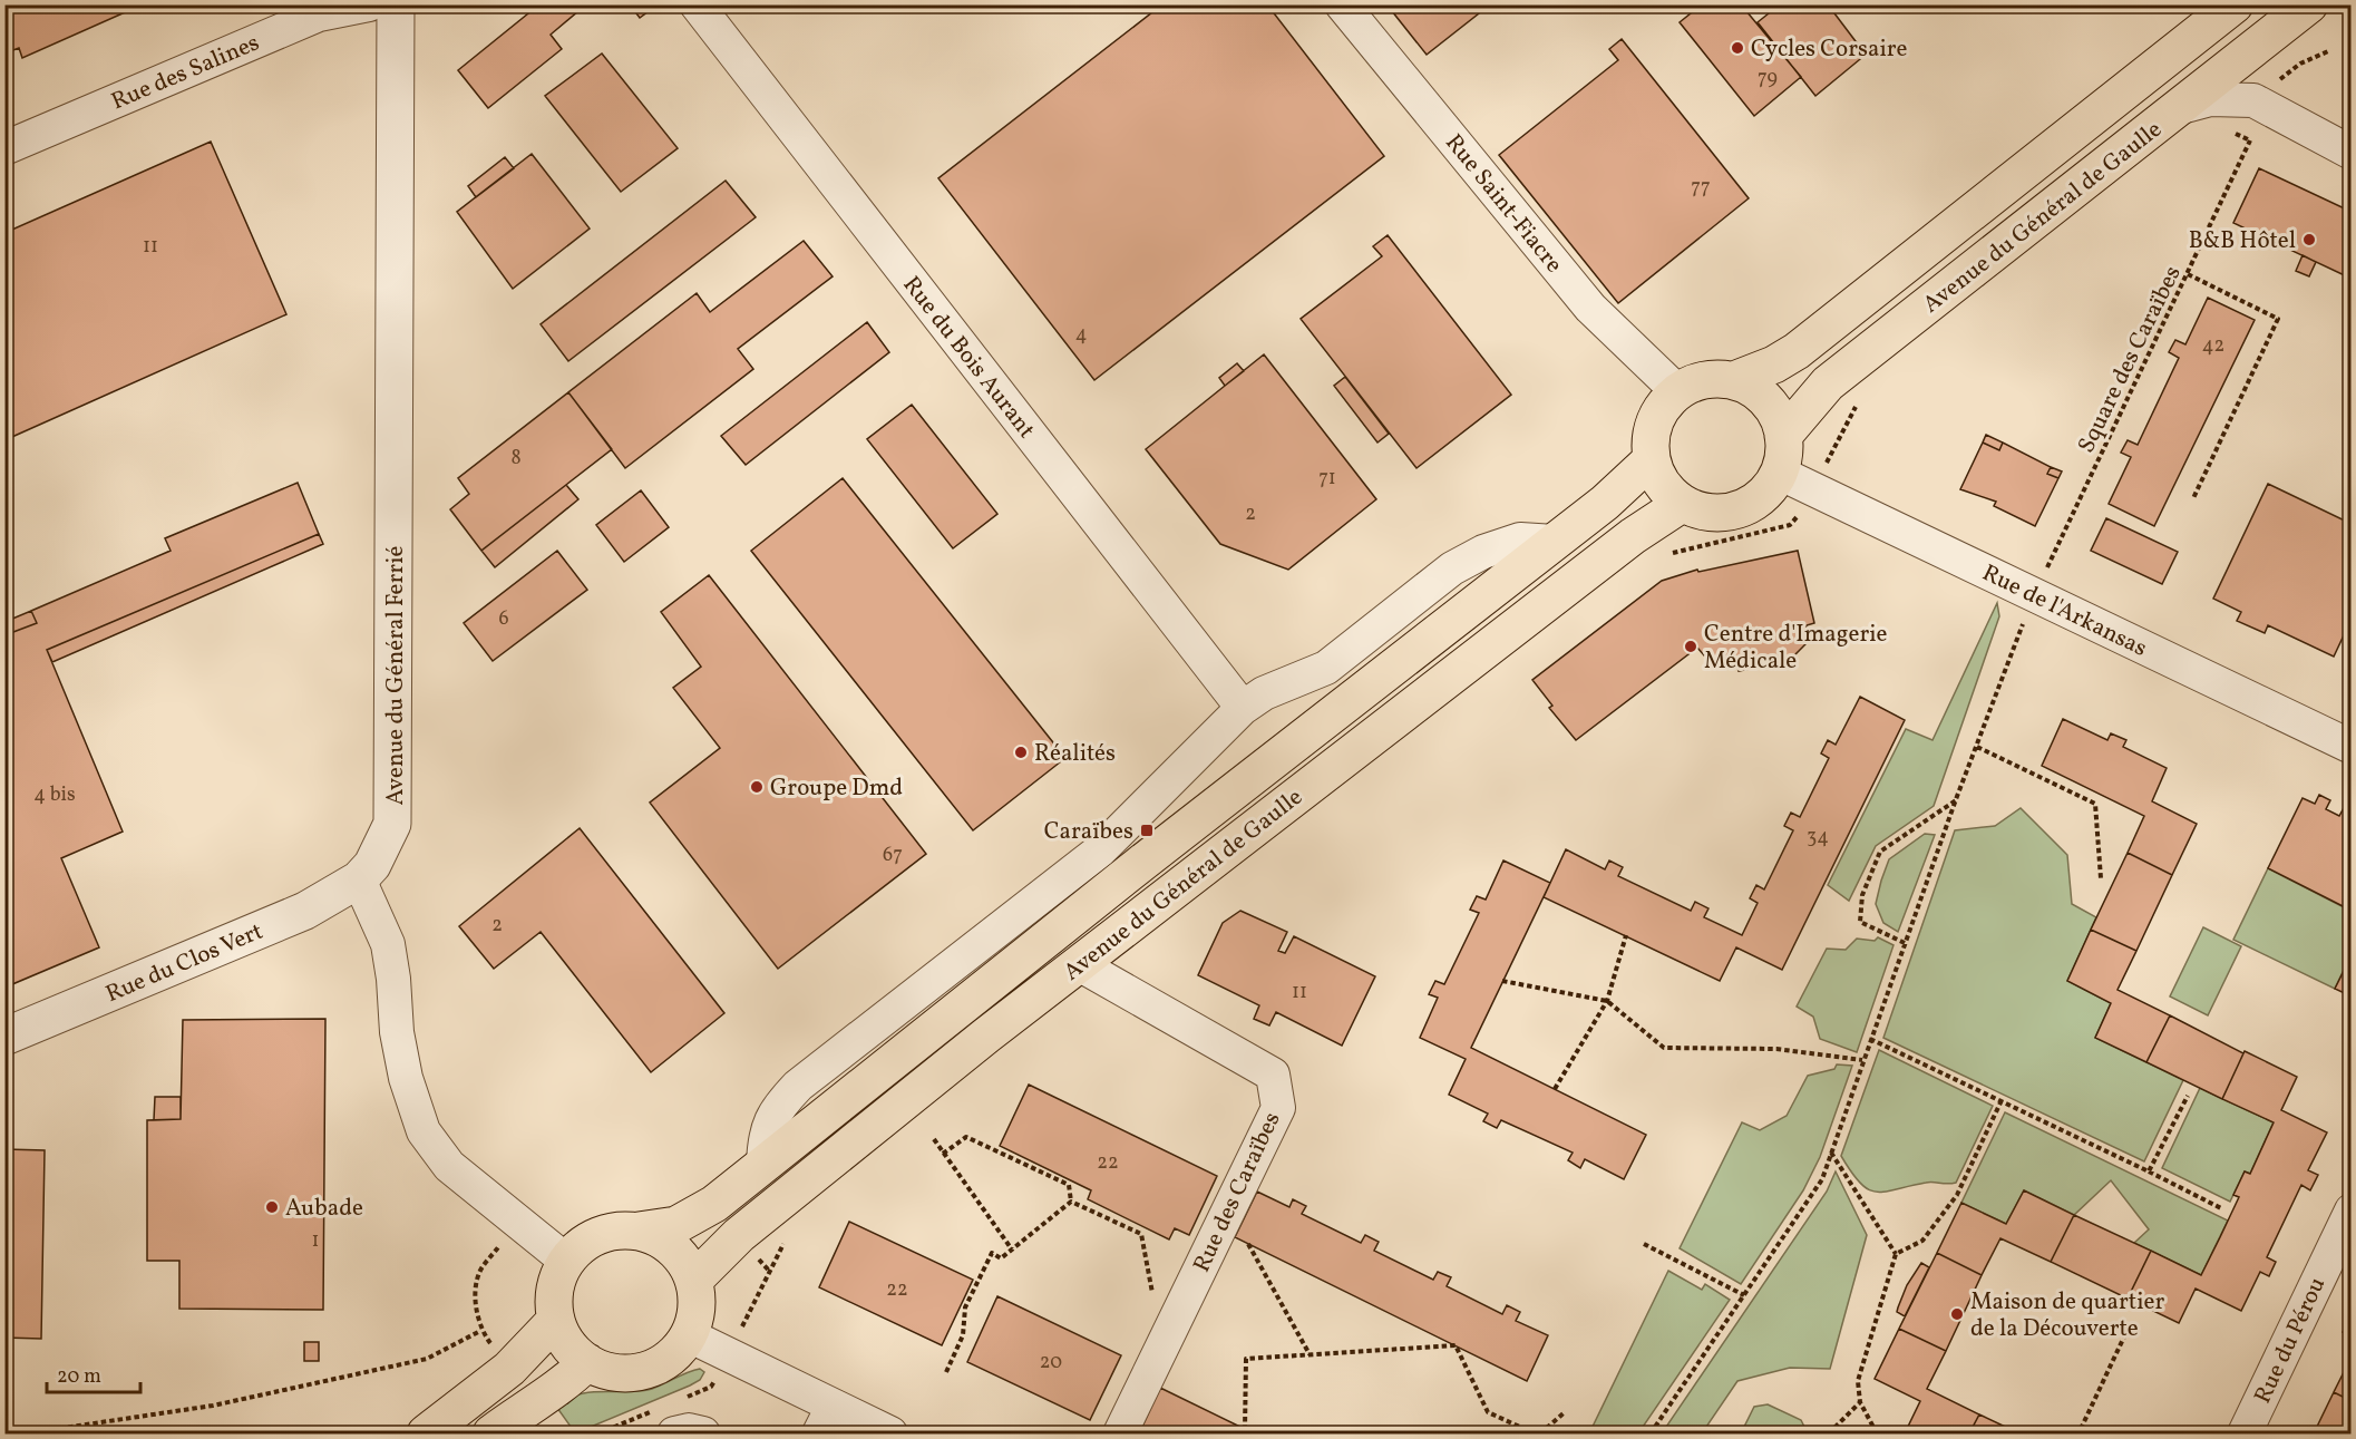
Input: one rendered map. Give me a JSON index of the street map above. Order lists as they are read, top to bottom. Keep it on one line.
{"streets":{"main road":["Avenue du Général de Gaulle"],"street":["Rue des Salines","Rue Saint-Fiacre","Rue du Bois Aurant","Rue de l'Arkansas","Avenue du Général Ferrié","Rue du Clos Vert","Rue des Caraïbes","Rue du Pérou"],"path":["Square des Caraïbes"]},"crossings":[["Rue Saint-Fiacre","Avenue du Général de Gaulle"],["Rue Saint-Fiacre","Rue de l'Arkansas"],["Avenue du Général de Gaulle","Rue de l'Arkansas"],["Avenue du Général de Gaulle","Rue des Caraïbes"],["Square des Caraïbes","Rue de l'Arkansas"],["Avenue du Général Ferrié","Rue du Clos Vert"]],"places":{"other":["Cycles Corsaire","B&B Hôtel","Centre d'Imagerie Médicale","Réalités","Groupe Dmd","Aubade","Maison de quartier de la Découverte"],"transit":["Caraïbes"]},"house_numbers":["79","77","11","4","42","8","71","2","6","4 bis","34","67","2","11","22","1","22","20"],"scale_bar":"20 m"}
